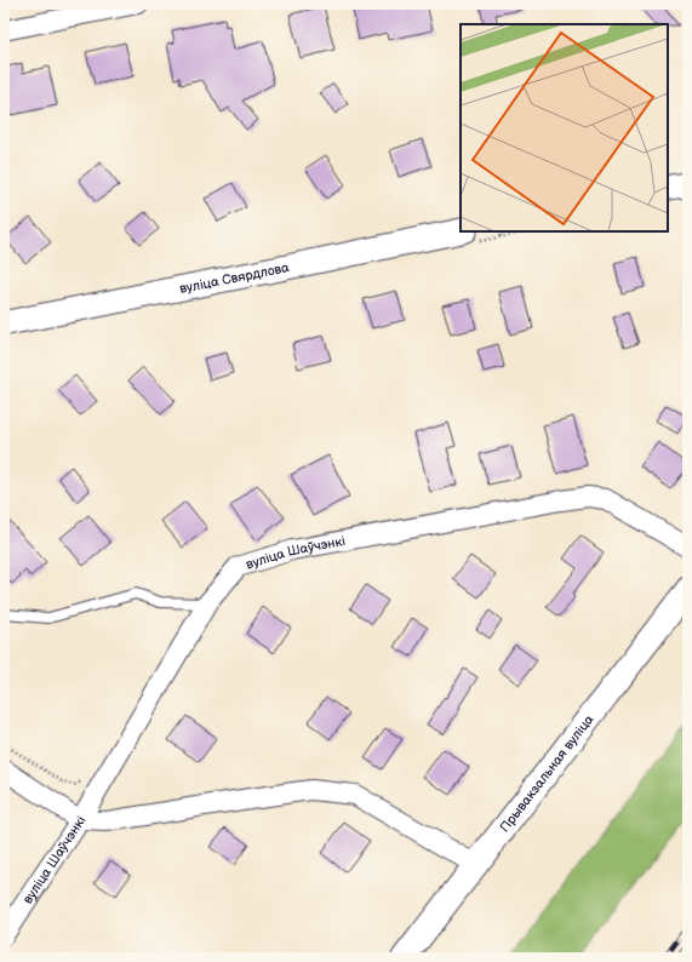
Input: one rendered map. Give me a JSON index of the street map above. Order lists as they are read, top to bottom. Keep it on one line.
{"streets":{"street":["вуліца Свярдлова","вуліца Шаўчэнкі","Прывакзальная вуліца"]}}
